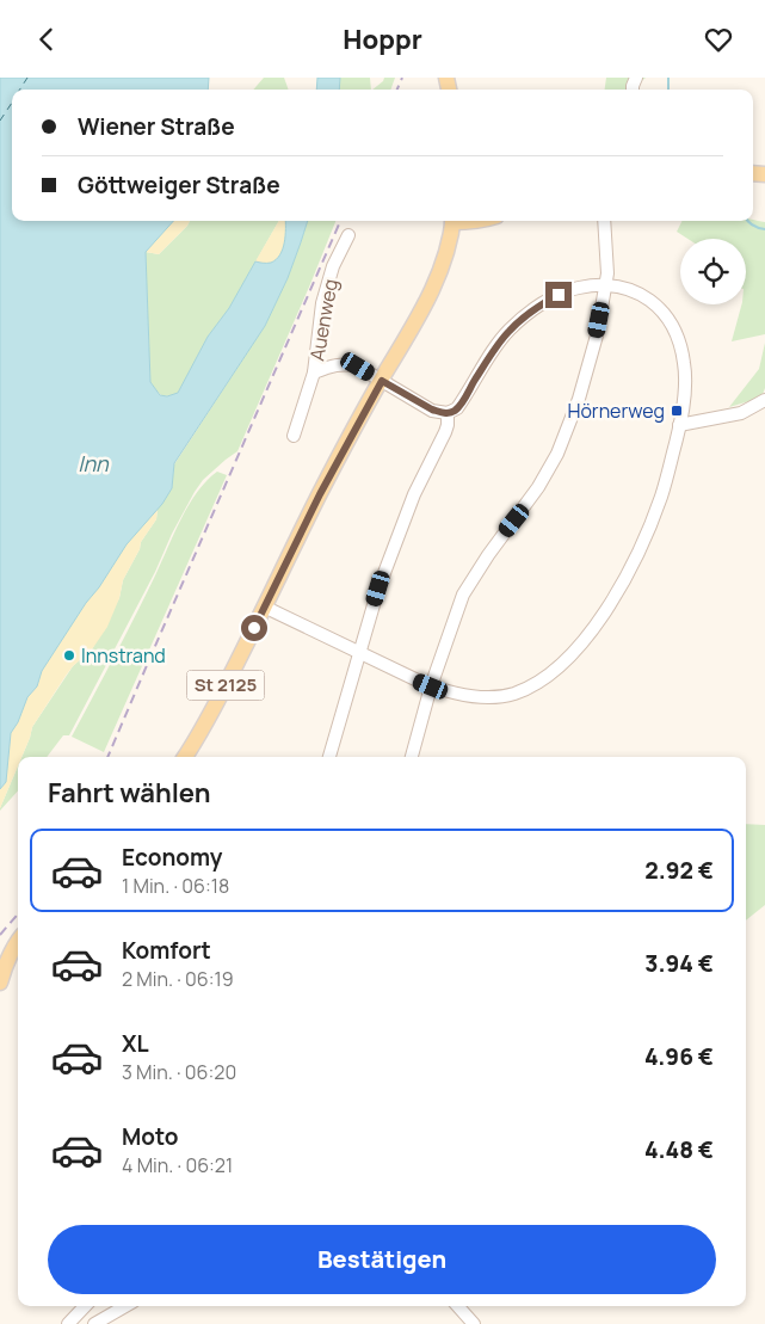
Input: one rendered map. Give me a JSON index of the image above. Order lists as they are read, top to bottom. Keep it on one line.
{"streets":{"main road":["St 2125"],"street":["Auenweg"]},"crossings":[["Auenweg","St 2125"]],"water":["Inn"],"places":{"transit":["Hörnerweg"],"other":["Innstrand"]},"page":{"header":"Hoppr","banner":["Wiener Straße","Göttweiger Straße"],"heading":"Fahrt wählen","list":[{"name":"Economy","note":"1 Min. · 06:18","value":"2.92 €"},{"name":"Komfort","note":"2 Min. · 06:19","value":"3.94 €"},{"name":"XL","note":"3 Min. · 06:20","value":"4.96 €"},{"name":"Moto","note":"4 Min. · 06:21","value":"4.48 €"}],"buttons":"Bestätigen"}}
